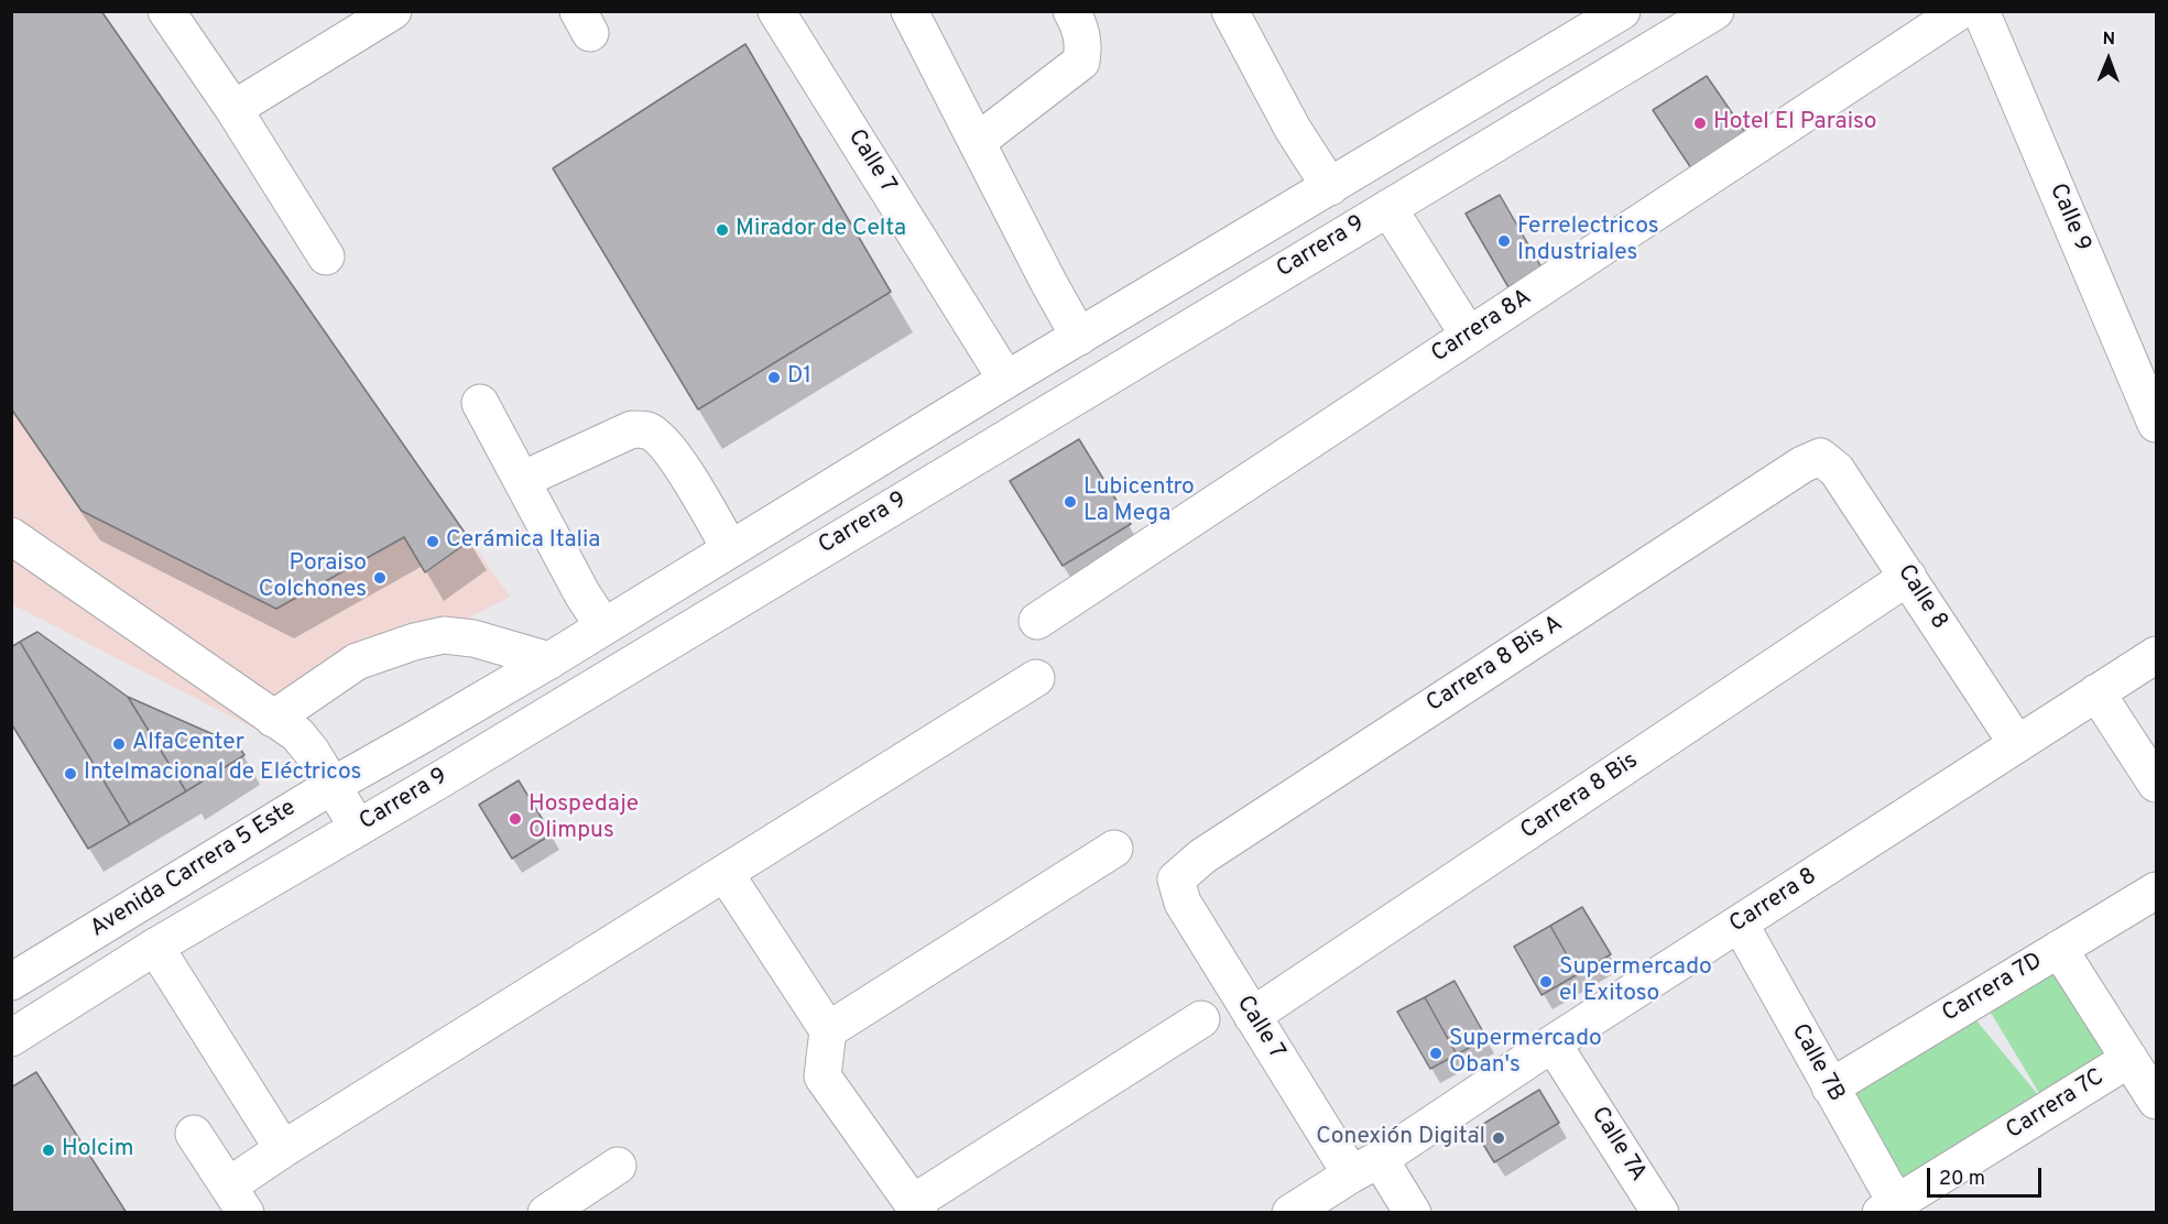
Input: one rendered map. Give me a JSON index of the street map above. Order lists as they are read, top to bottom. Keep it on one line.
{"streets":{"street":["Calle 7","Calle 9","Carrera 9","Carrera 8A","Calle 8","Carrera 8 Bis A","Carrera 8 Bis","Avenida Carrera 5 Este","Carrera 8","Carrera 7D","Calle 7B","Carrera 7C","Calle 7A"]},"crossings":[["Calle 7","Carrera 9"],["Calle 7","Carrera 8 Bis A"],["Calle 7","Carrera 8 Bis"],["Calle 7","Carrera 8"],["Carrera 9","Avenida Carrera 5 Este"],["Calle 8","Carrera 8 Bis A"],["Calle 8","Carrera 8 Bis"],["Calle 8","Carrera 8"],["Carrera 8","Calle 7B"],["Carrera 8","Calle 7A"],["Carrera 7D","Calle 7B"],["Calle 7B","Carrera 7C"]],"places":["Hotel El Paraiso","Mirador de Celta","Ferrelectricos Industriales","D1","Lubicentro La Mega","Cerámica Italia","Poraiso Colchones","AlfaCenter","Intelmacional de Eléctricos","Hospedaje Olimpus","Supermercado el Exitoso","Supermercado Oban's","Conexión Digital","Holcim"],"scale_bar":"20 m","north":"top"}
